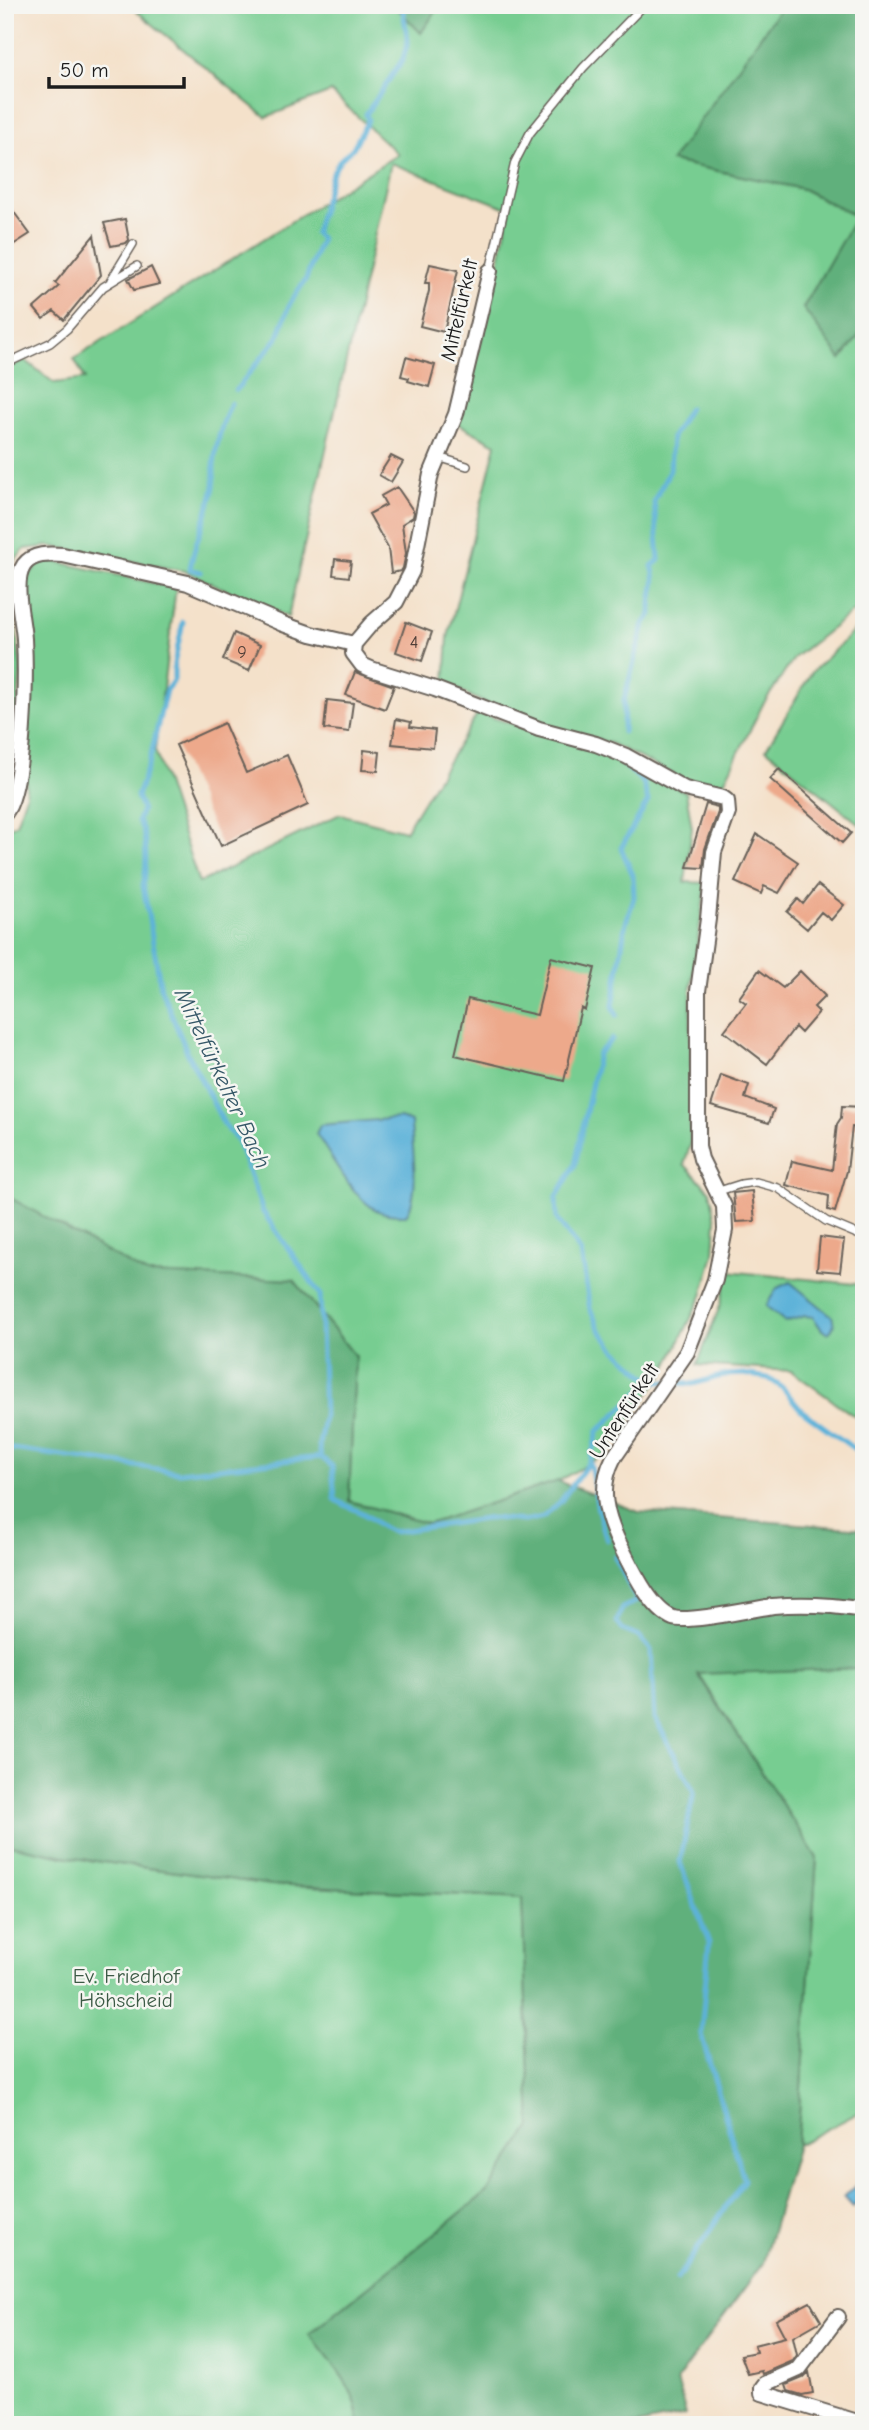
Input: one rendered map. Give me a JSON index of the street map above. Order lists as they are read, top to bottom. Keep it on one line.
{"streets":{"street":["Mittelfürkelt","Untenfürkelt"]},"crossings":[["Mittelfürkelt","Untenfürkelt"]],"water":["Mittelfürkelter Bach"],"parks":["Ev. Friedhof Höhscheid"],"house_numbers":["4","9"],"scale_bar":"50 m"}
